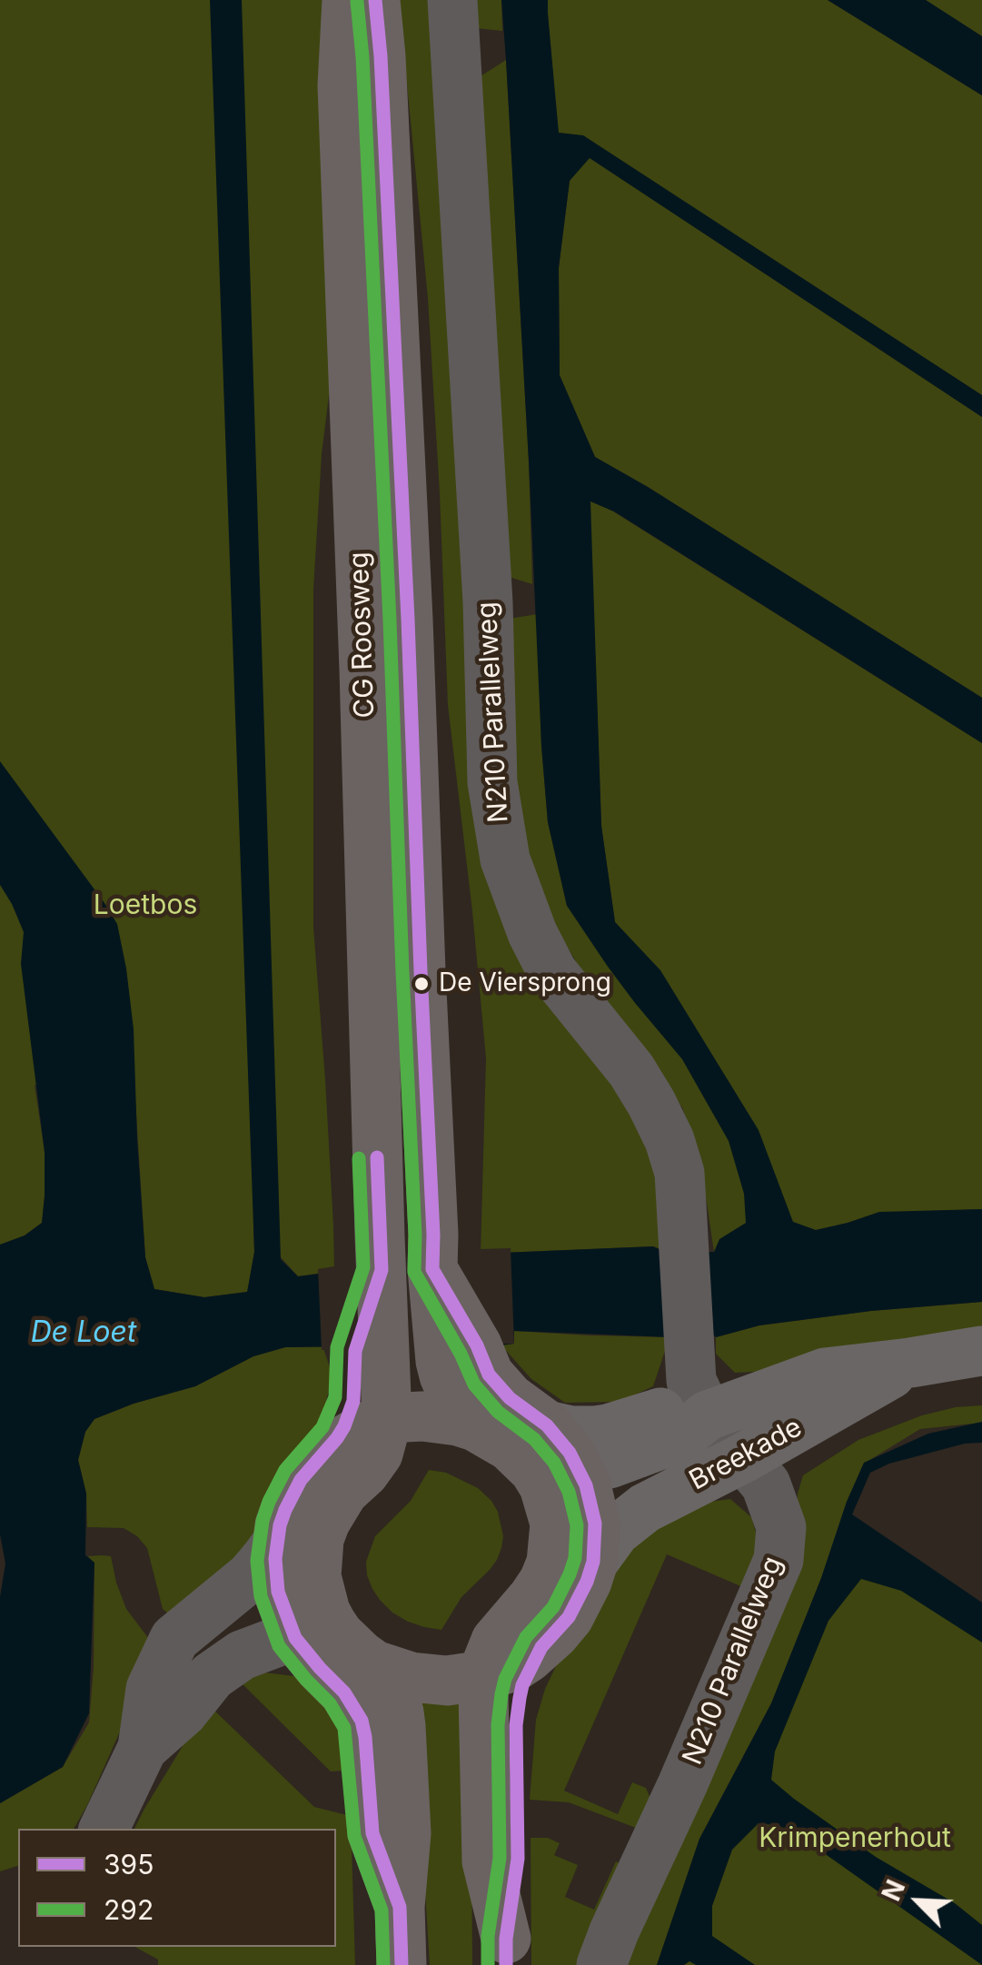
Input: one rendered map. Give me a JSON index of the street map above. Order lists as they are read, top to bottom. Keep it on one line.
{"streets":{"main road":["CG Roosweg","Breekade"],"street":["N210 Parallelweg"]},"crossings":[["CG Roosweg","Breekade"],["N210 Parallelweg","Breekade"]],"water":["De Loet"],"parks":["Loetbos","Krimpenerhout"],"places":["De Viersprong"],"lines":["transit line 395","transit line 292"],"legend":["395","292"],"north":"top left"}
